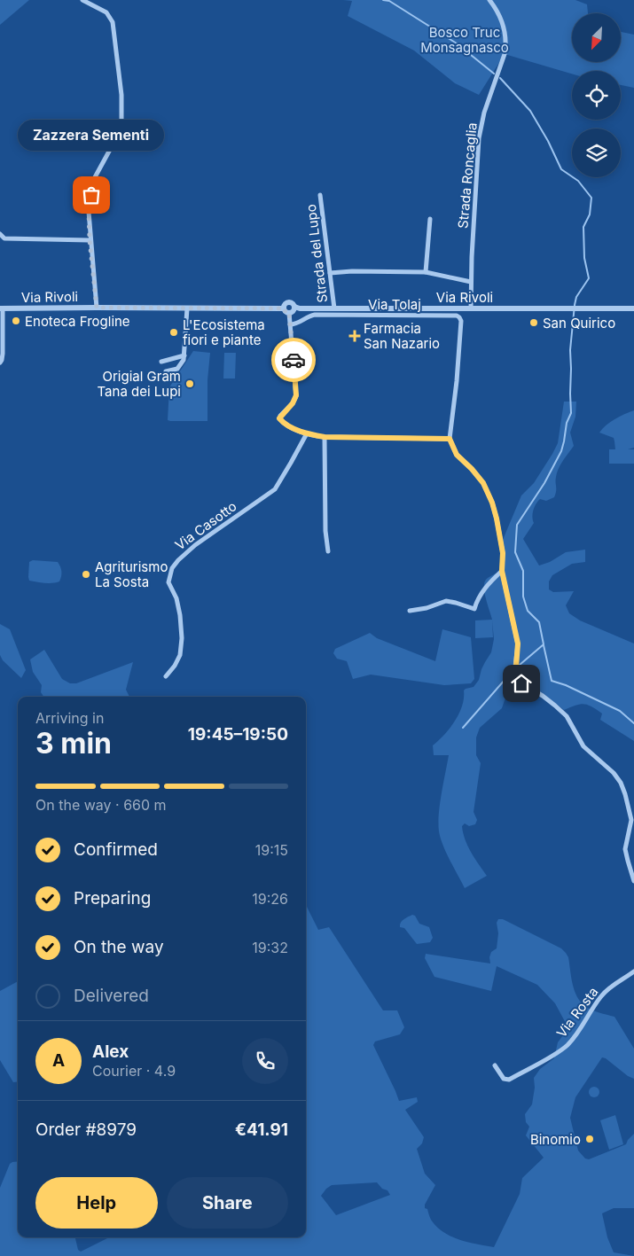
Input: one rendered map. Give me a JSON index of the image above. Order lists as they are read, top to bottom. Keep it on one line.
{"streets":{"street":["Strada Roncaglia","Strada del Lupo","Via Rivoli","Via Tolaj","Via Casotto","Via Rosta"]},"crossings":[["Strada Roncaglia","Via Rivoli"],["Strada del Lupo","Via Rivoli"]],"parks":["Bosco Truc Monsagnasco"],"places":{"other":["Zazzera Sementi","Enoteca Frogline","San Quirico","L'Ecosistema fiori e piante","Origial Gram Tana dei Lupi","Agriturismo La Sosta","Binomio"],"health":["Farmacia San Nazario"]},"north":"bottom left","page":{"bubble":"Zazzera Sementi","heading":["3 min","Arriving in","19:45–19:50"],"panel":["Alex","Courier · 4.9","Order #8979","€41.91"],"bar":"On the way · 660 m","list":[["Confirmed","19:15"],["Preparing","19:26"],["On the way","19:32"],"Delivered"],"round":"A","buttons":["Help","Share"]}}
